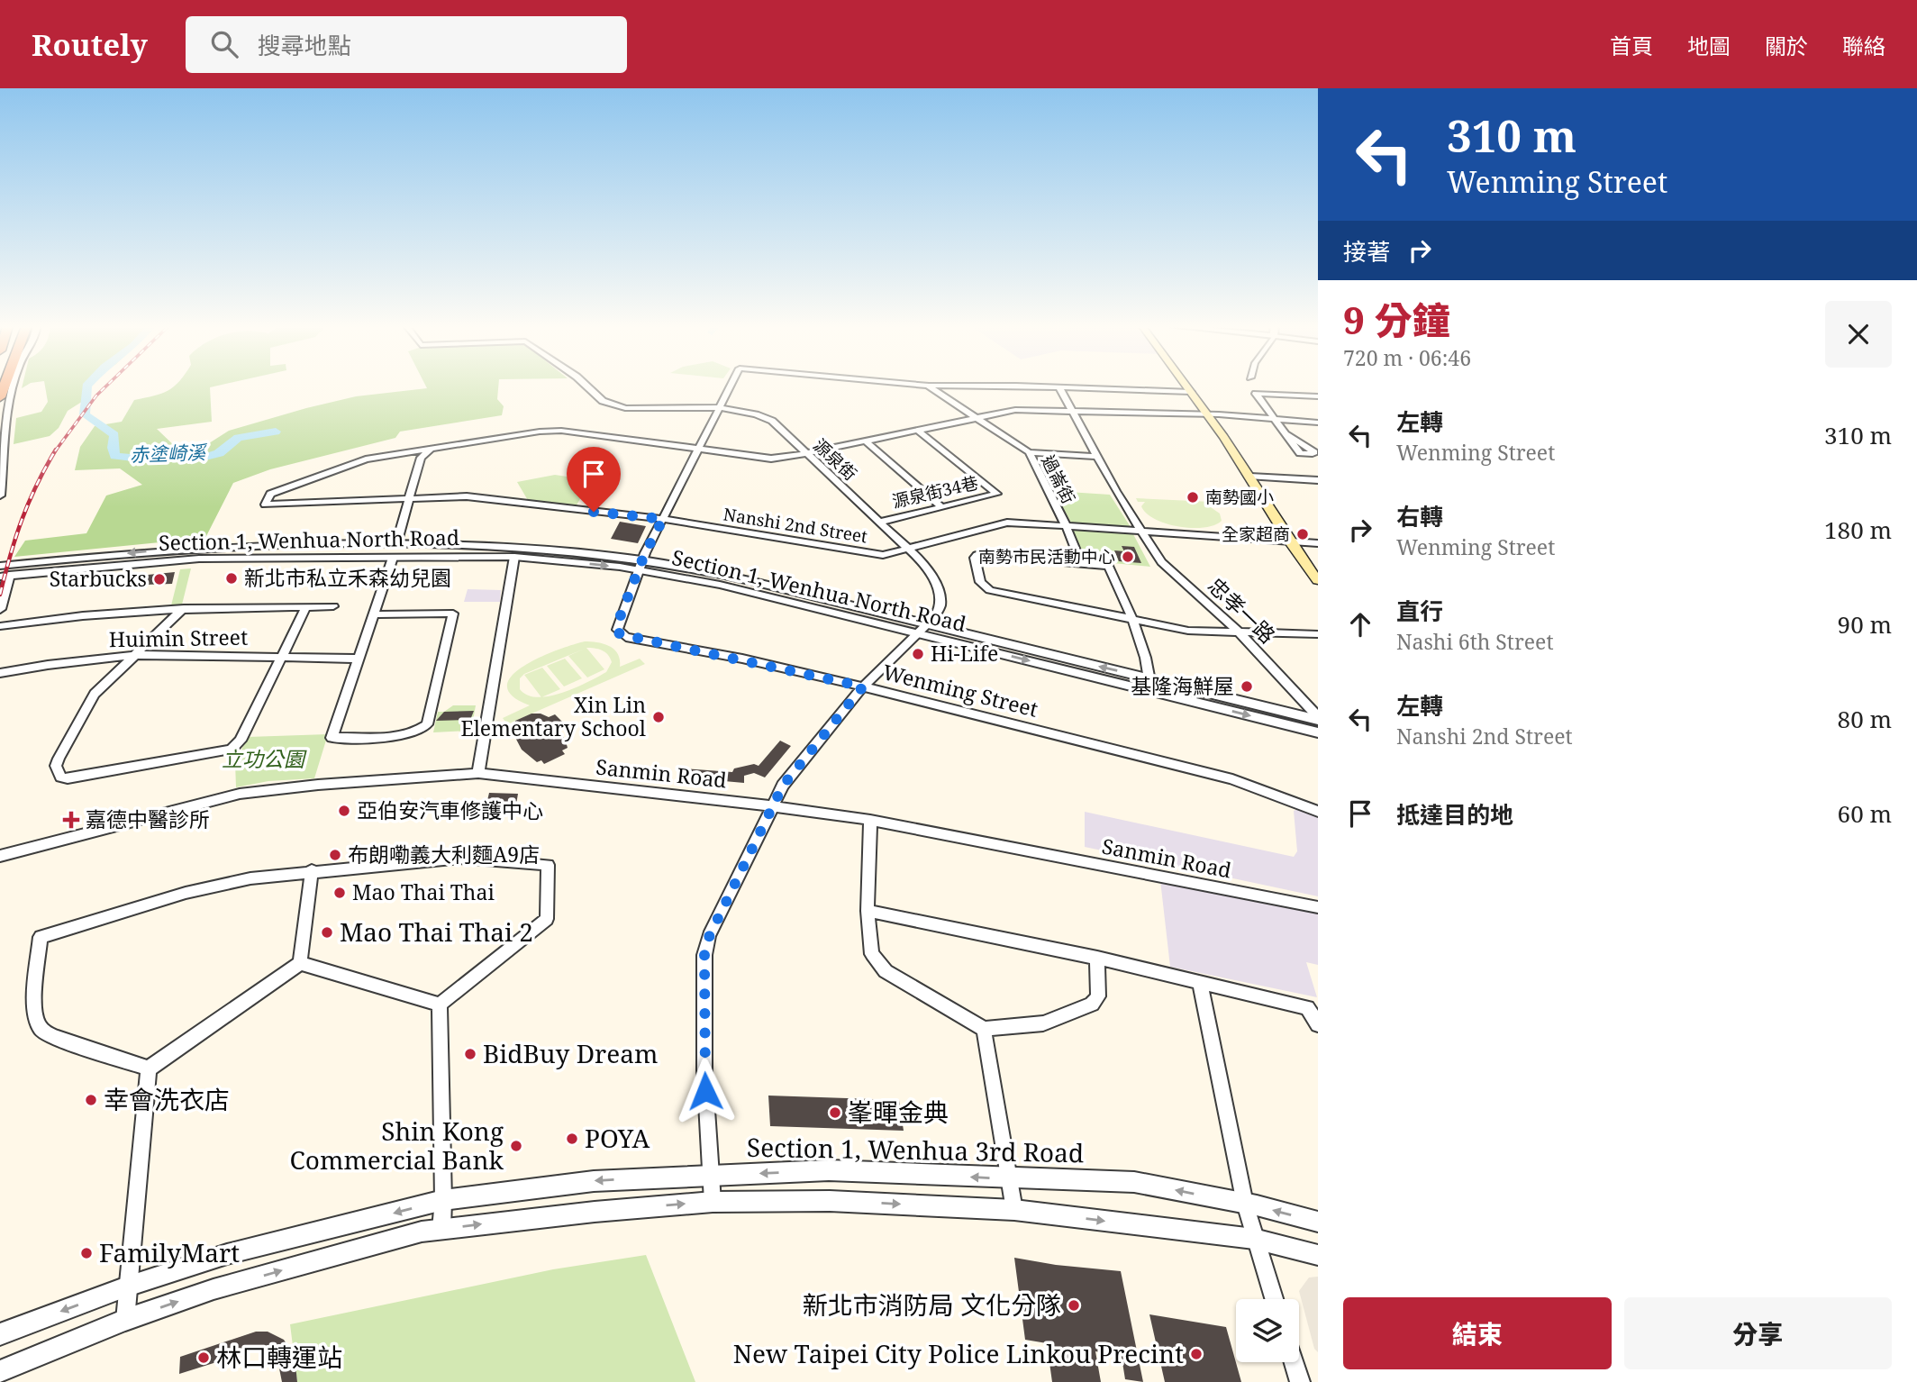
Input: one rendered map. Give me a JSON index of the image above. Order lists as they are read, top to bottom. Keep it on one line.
{"streets":{"street":["源泉街","過崙街","源泉街34巷","Nanshi 2nd Street","Section 1, Wenhua North Road","忠孝一路","Huimin Street","Wenming Street","Sanmin Road","Section 1, Wenhua 3rd Road"]},"crossings":[["源泉街","源泉街34巷"],["源泉街","Nanshi 2nd Street"],["源泉街","Section 1, Wenhua North Road"],["過崙街","Nanshi 2nd Street"],["Nanshi 2nd Street","忠孝一路"],["Section 1, Wenhua North Road","忠孝一路"],["Section 1, Wenhua North Road","Wenming Street"]],"water":["赤塗崎溪"],"parks":["立功公園"],"places":{"other":["南勢國小","全家超商","南勢市民活動中心","新北市私立禾森幼兒園","Starbucks","Hi-Life","基隆海鮮屋","Xin Lin Elementary School","亞伯安汽車修護中心","布朗嘞義大利麵A9店","Mao Thai Thai","Mao Thai Thai 2","BidBuy Dream","幸會洗衣店","峯暉金典","POYA","Shin Kong Commercial Bank","FamilyMart","新北市消防局 文化分隊","New Taipei City Police Linkou Precint","林口轉運站"],"health":["嘉德中醫診所"]},"page":{"header":"Routely","search":"搜尋地點","nav":["首頁","地圖","關於","聯絡"],"turn":["310 m","Wenming Street"],"then":"接著","heading":["9 分鐘","720 m · 06:46"],"list":[{"name":"左轉","note":"Wenming Street","value":"310 m"},{"name":"右轉","note":"Wenming Street","value":"180 m"},{"name":"直行","note":"Nashi 6th Street","value":"90 m"},{"name":"左轉","note":"Nanshi 2nd Street","value":"80 m"},{"name":"抵達目的地","value":"60 m"}],"buttons":["結束","分享"]}}
